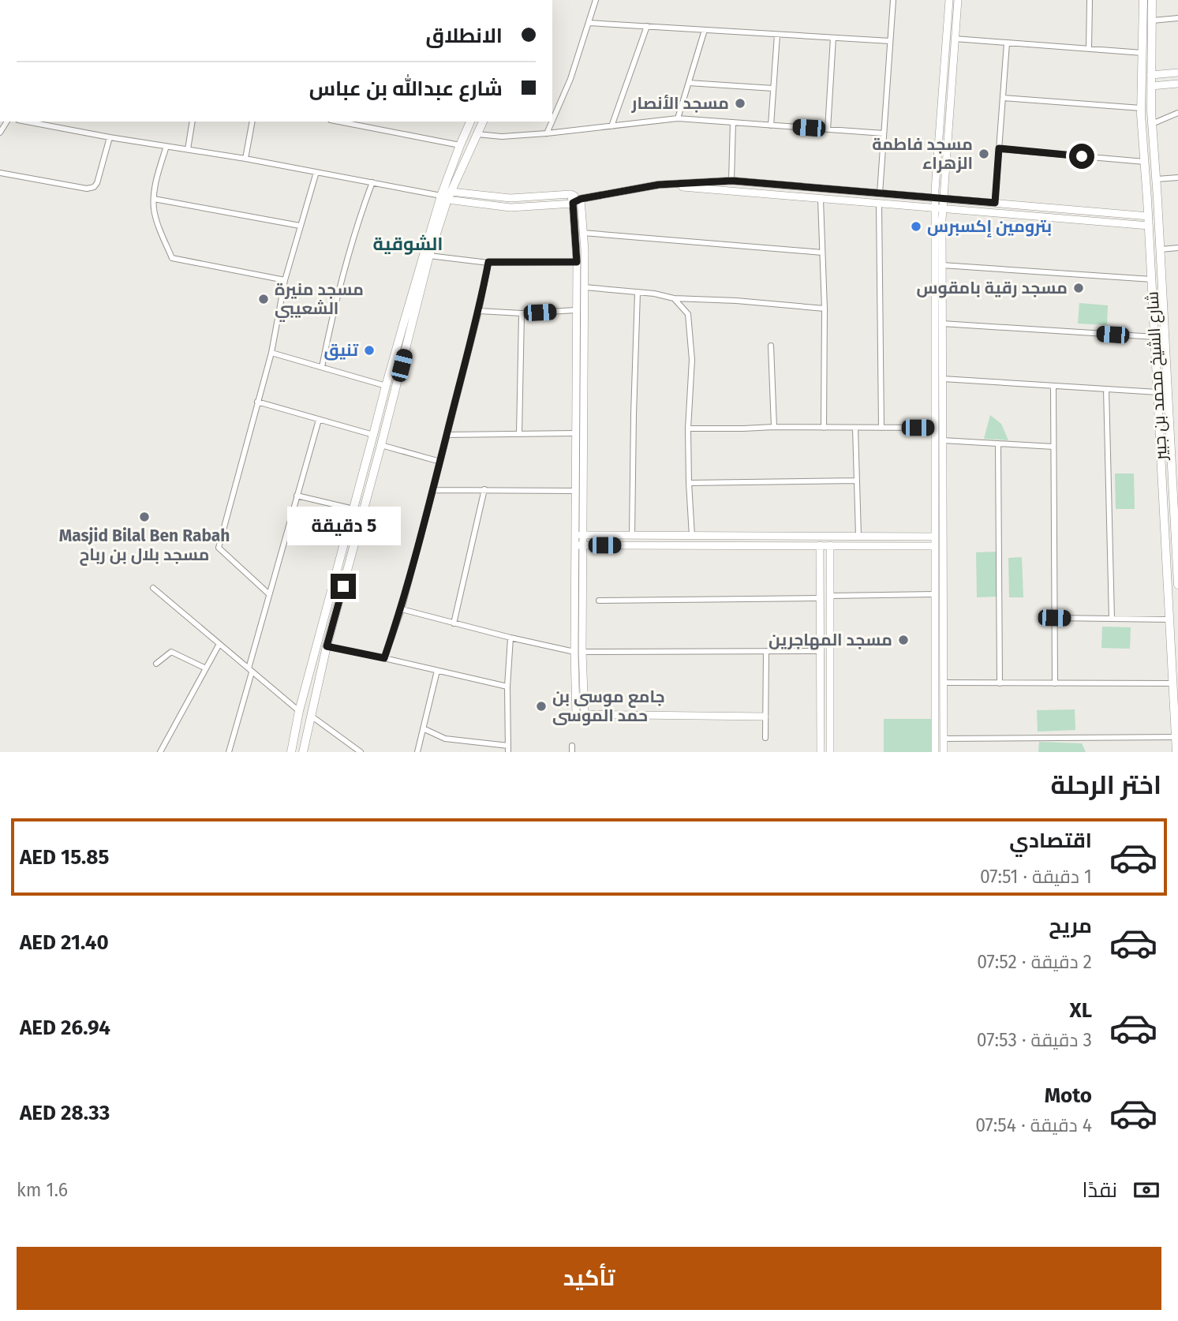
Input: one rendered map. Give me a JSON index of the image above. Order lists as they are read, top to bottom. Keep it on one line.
{"streets":{"main road":["شارع الشيخ محمد بن جبير"]},"districts":["الشوقية"],"places":["مسجد الأنصار","مسجد فاطمة الزهراء","بترومين إكسبرس","مسجد رقية بامقوس","مسجد منيرة الشعيبي","تنيق","Masjid Bilal Ben Rabah مسجد بلال بن رباح","مسجد المهاجرين","جامع موسى بن حمد الموسى"],"page":{"banner":["الانطلاق","شارع عبدالله بن عباس"],"bubble":"5 دقيقة","heading":"اختر الرحلة","list":[{"name":"اقتصادي","note":"1 دقيقة · 07:51","value":"AED 15.85"},{"name":"مريح","note":"2 دقيقة · 07:52","value":"AED 21.40"},{"name":"XL","note":"3 دقيقة · 07:53","value":"AED 26.94"},{"name":"Moto","note":"4 دقيقة · 07:54","value":"AED 28.33"}],"pay":["نقدًا","1.6 km"],"buttons":"تأكيد"}}
